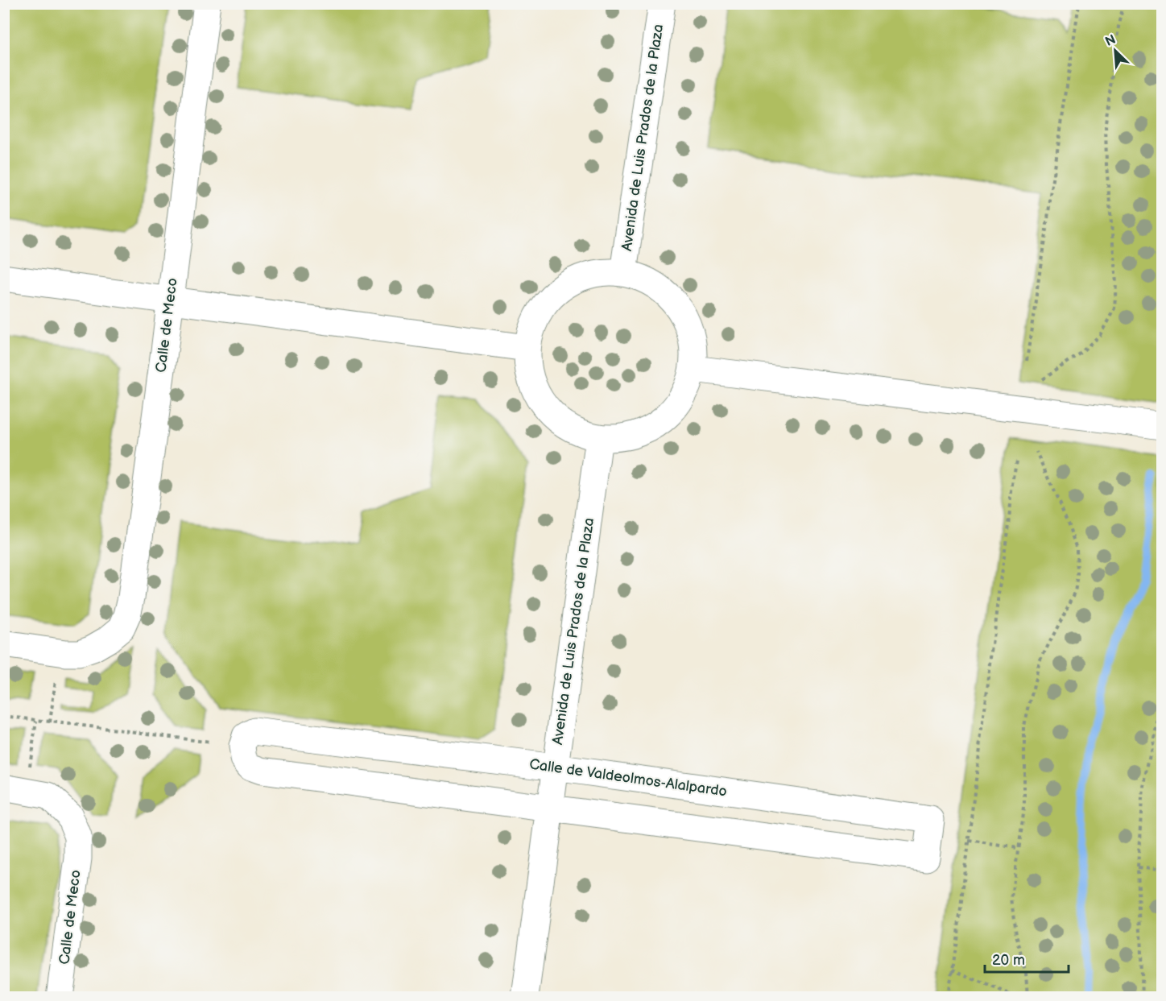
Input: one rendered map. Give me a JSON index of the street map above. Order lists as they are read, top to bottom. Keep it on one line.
{"streets":{"street":["Avenida de Luis Prados de la Plaza","Calle de Meco","Calle de Valdeolmos-Alalpardo"]},"crossings":[["Avenida de Luis Prados de la Plaza","Calle de Valdeolmos-Alalpardo"]],"scale_bar":"20 m","north":"top left"}
